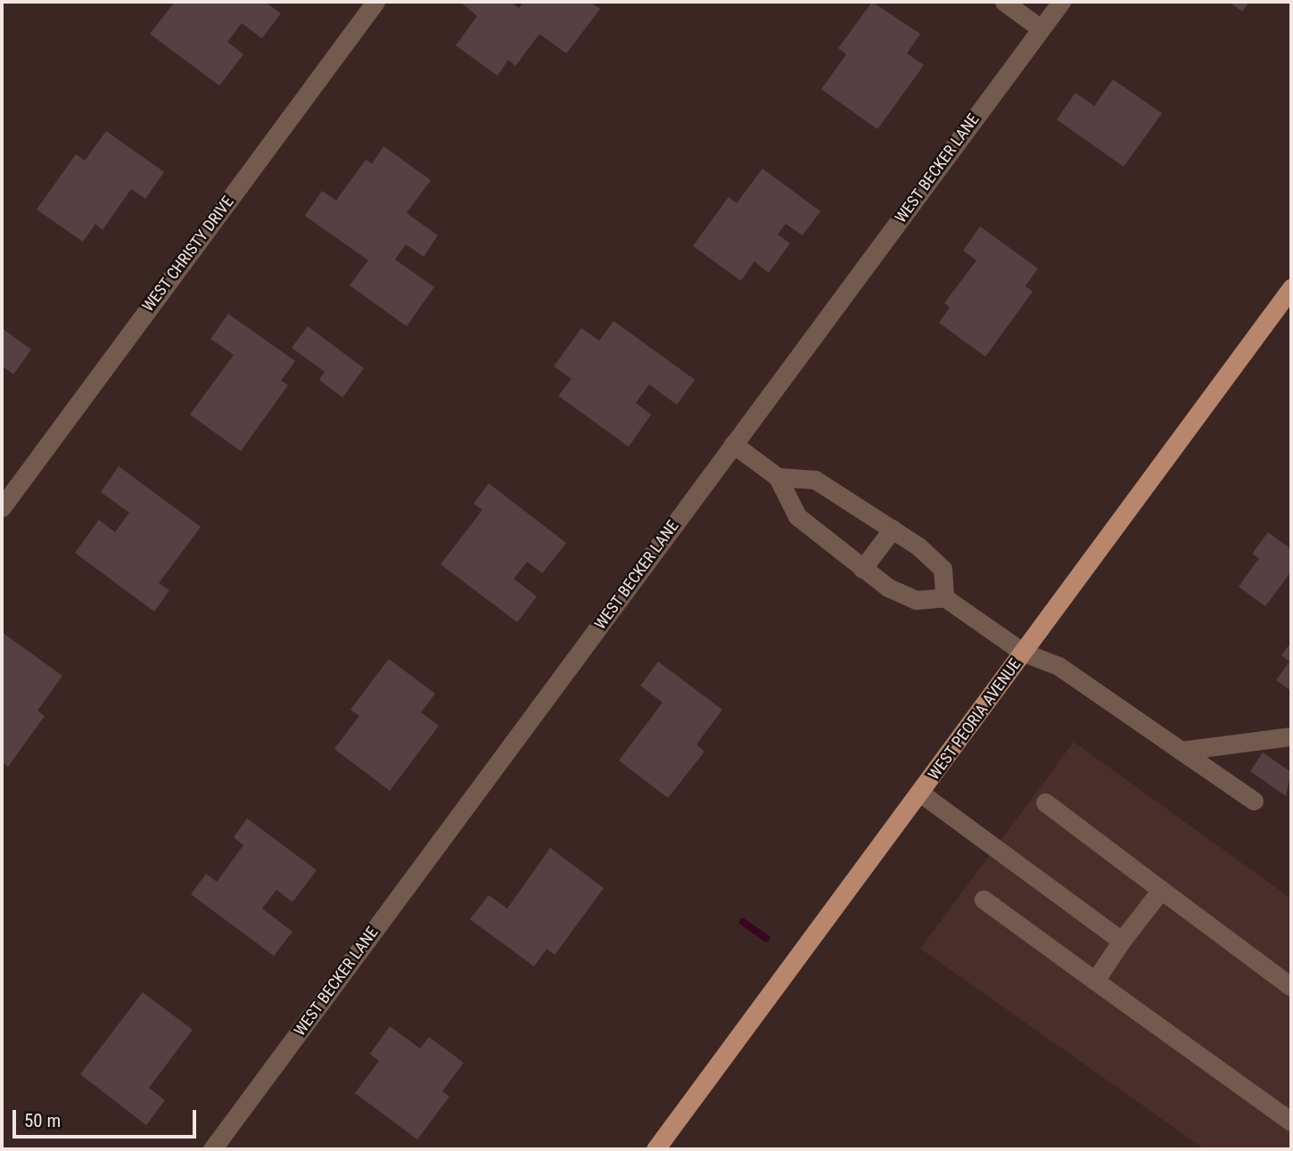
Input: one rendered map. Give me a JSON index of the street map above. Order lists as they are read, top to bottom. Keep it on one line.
{"streets":{"main road":["WEST PEORIA AVENUE"],"street":["WEST BECKER LANE","WEST CHRISTY DRIVE"]},"scale_bar":"50 m"}
